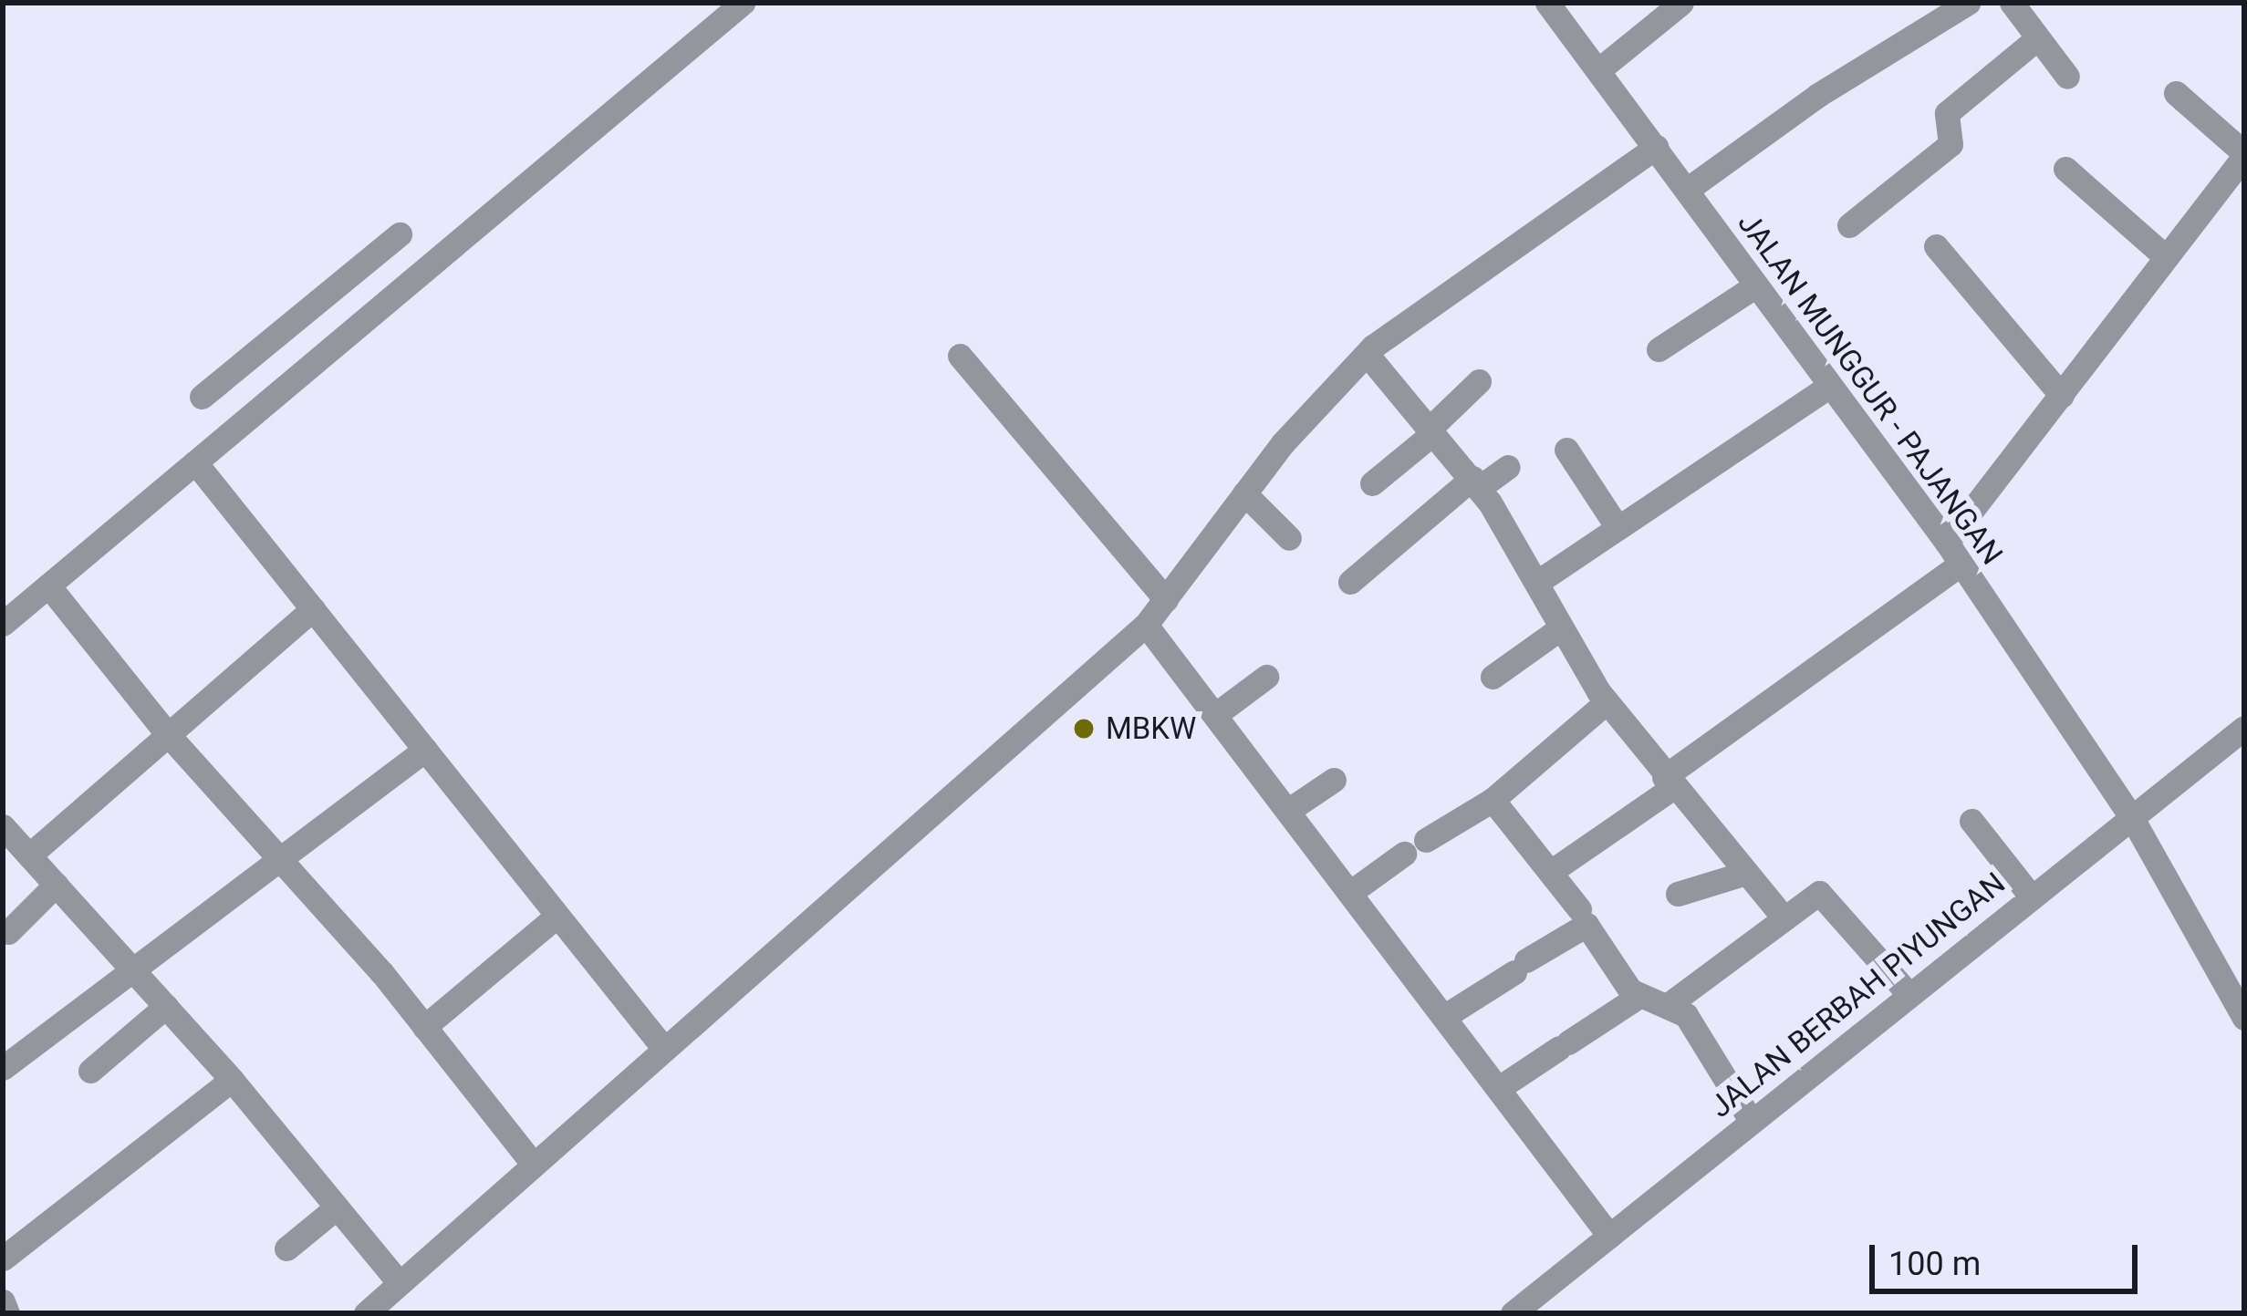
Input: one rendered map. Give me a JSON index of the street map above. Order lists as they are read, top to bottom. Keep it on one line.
{"streets":{"street":["JALAN MUNGGUR - PAJANGAN","JALAN BERBAH PIYUNGAN"]},"crossings":[["JALAN MUNGGUR - PAJANGAN","JALAN BERBAH PIYUNGAN"]],"places":["MBKW"],"scale_bar":"100 m"}
